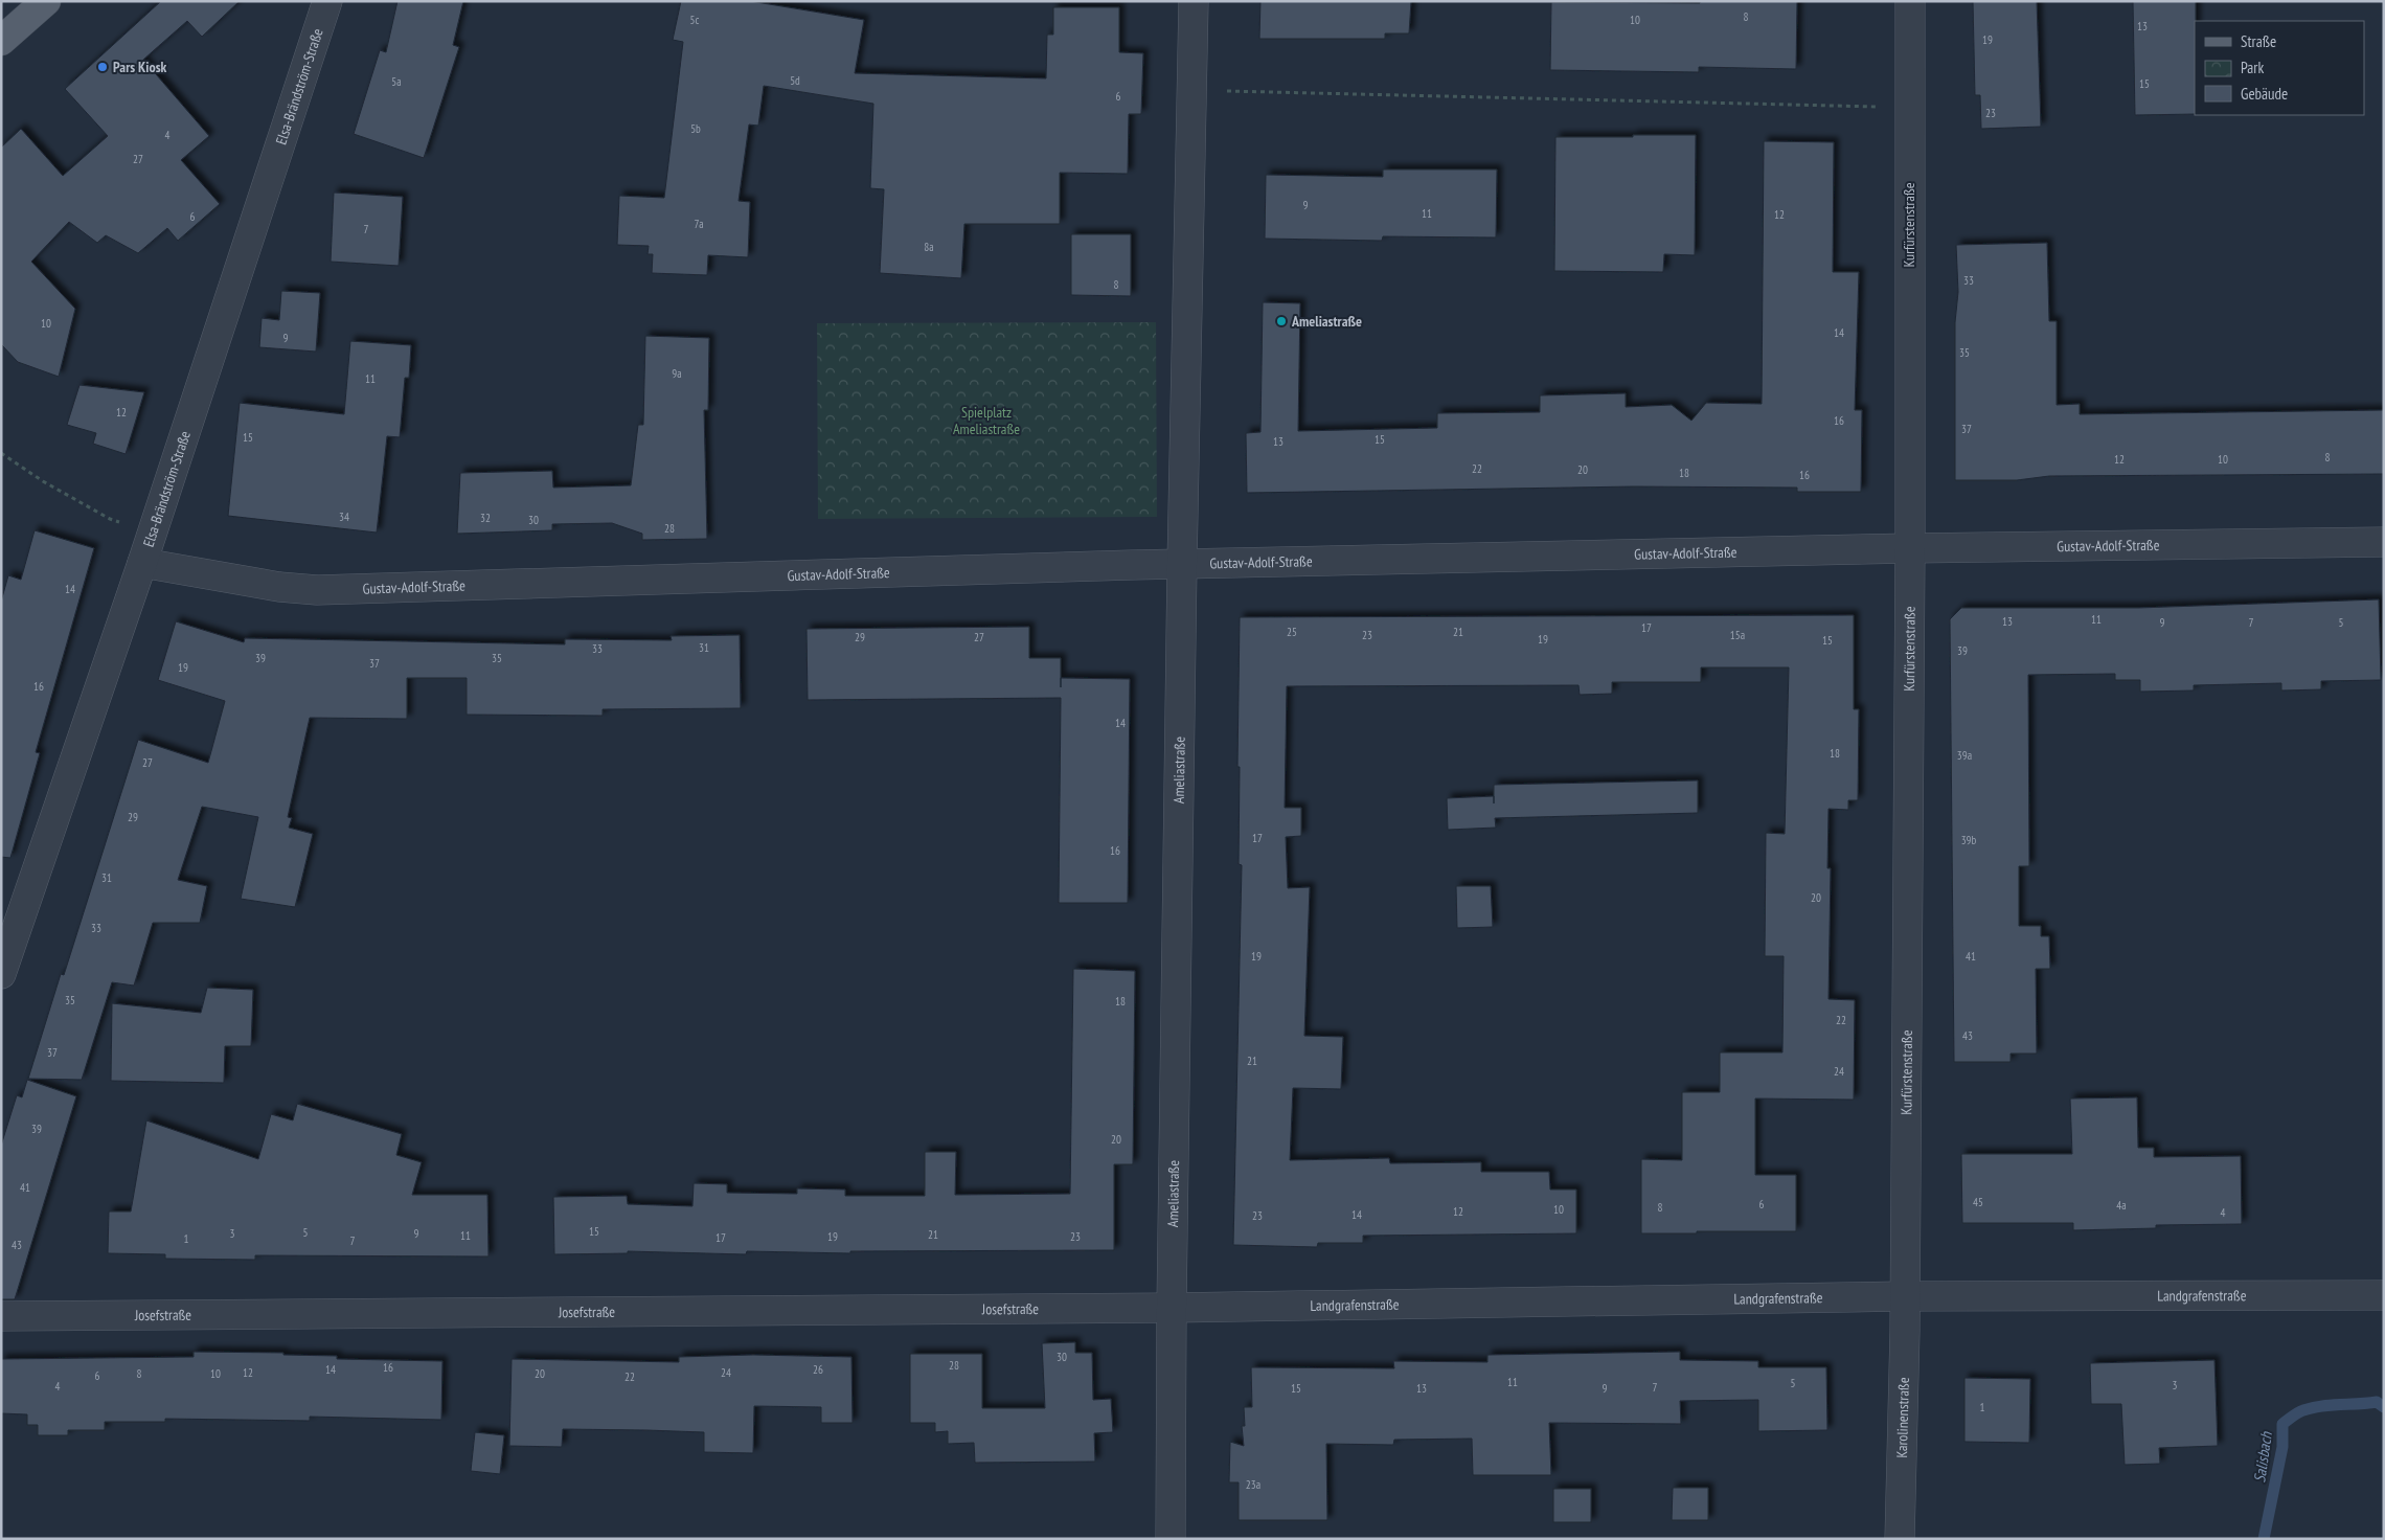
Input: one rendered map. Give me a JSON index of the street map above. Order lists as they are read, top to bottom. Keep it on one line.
{"streets":{"street":["Elsa-Brändström-Straße","Kurfürstenstraße","Gustav-Adolf-Straße","Ameliastraße","Landgrafenstraße","Josefstraße","Karolinenstraße"]},"crossings":[["Elsa-Brändström-Straße","Gustav-Adolf-Straße"],["Kurfürstenstraße","Gustav-Adolf-Straße"],["Kurfürstenstraße","Landgrafenstraße"],["Kurfürstenstraße","Karolinenstraße"],["Gustav-Adolf-Straße","Ameliastraße"],["Ameliastraße","Landgrafenstraße"],["Ameliastraße","Josefstraße"],["Landgrafenstraße","Josefstraße"],["Landgrafenstraße","Karolinenstraße"]],"water":["Salisbach"],"parks":["Spielplatz Ameliastraße"],"places":["Pars Kiosk","Ameliastraße"],"house_numbers":["8","5c","10","13","19","5d","5a","15","6","23","5b","4","27","9","11","12","6","7a","7","8a","33","8","10","14","9","35","9a","11","12","16","37","15","15","13","8","12","10","22","20","18","16","34","32","30","28","14","11","13","9","7","5","17","25","21","23","15a","29","27","19","15","31","33","39","39","35","37","19","16","14","18","39a","27","29","17","39b","16","31","20","33","19","41","35","18","22","43","37","21","24","39","20","41","45","6","4a","8","10","12","4","14","23","15","5","3","9","21","11","19","23","17","1","7","43","30","28","16","14","26","12","24","8","10","20","6","22","11","5","3","4","7","15","13","9","1","23a"],"legend":["Straße","Park","Gebäude"]}
